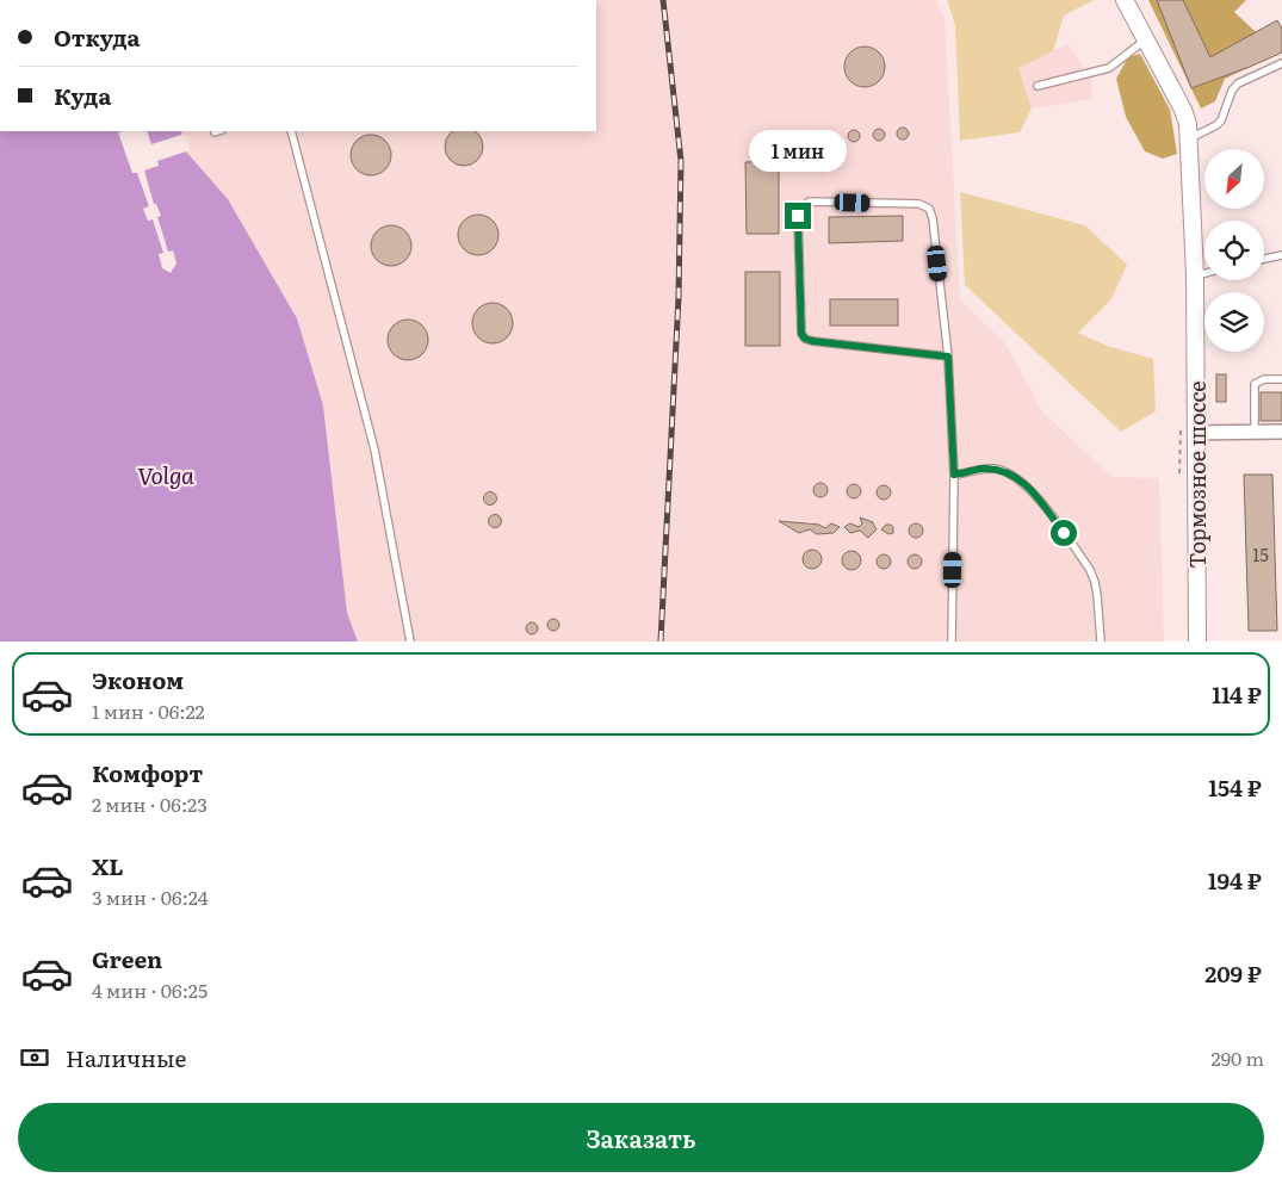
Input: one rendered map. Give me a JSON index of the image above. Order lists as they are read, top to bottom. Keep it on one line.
{"streets":{"street":["Тормозное шоссе"]},"water":["Volga"],"house_numbers":["15"],"north":"bottom left","page":{"banner":["Откуда","Куда"],"bubble":"1 мин","list":[{"name":"Эконом","note":"1 мин · 06:22","value":"114 ₽"},{"name":"Комфорт","note":"2 мин · 06:23","value":"154 ₽"},{"name":"XL","note":"3 мин · 06:24","value":"194 ₽"},{"name":"Green","note":"4 мин · 06:25","value":"209 ₽"}],"pay":["Наличные","290 m"],"buttons":"Заказать"}}
